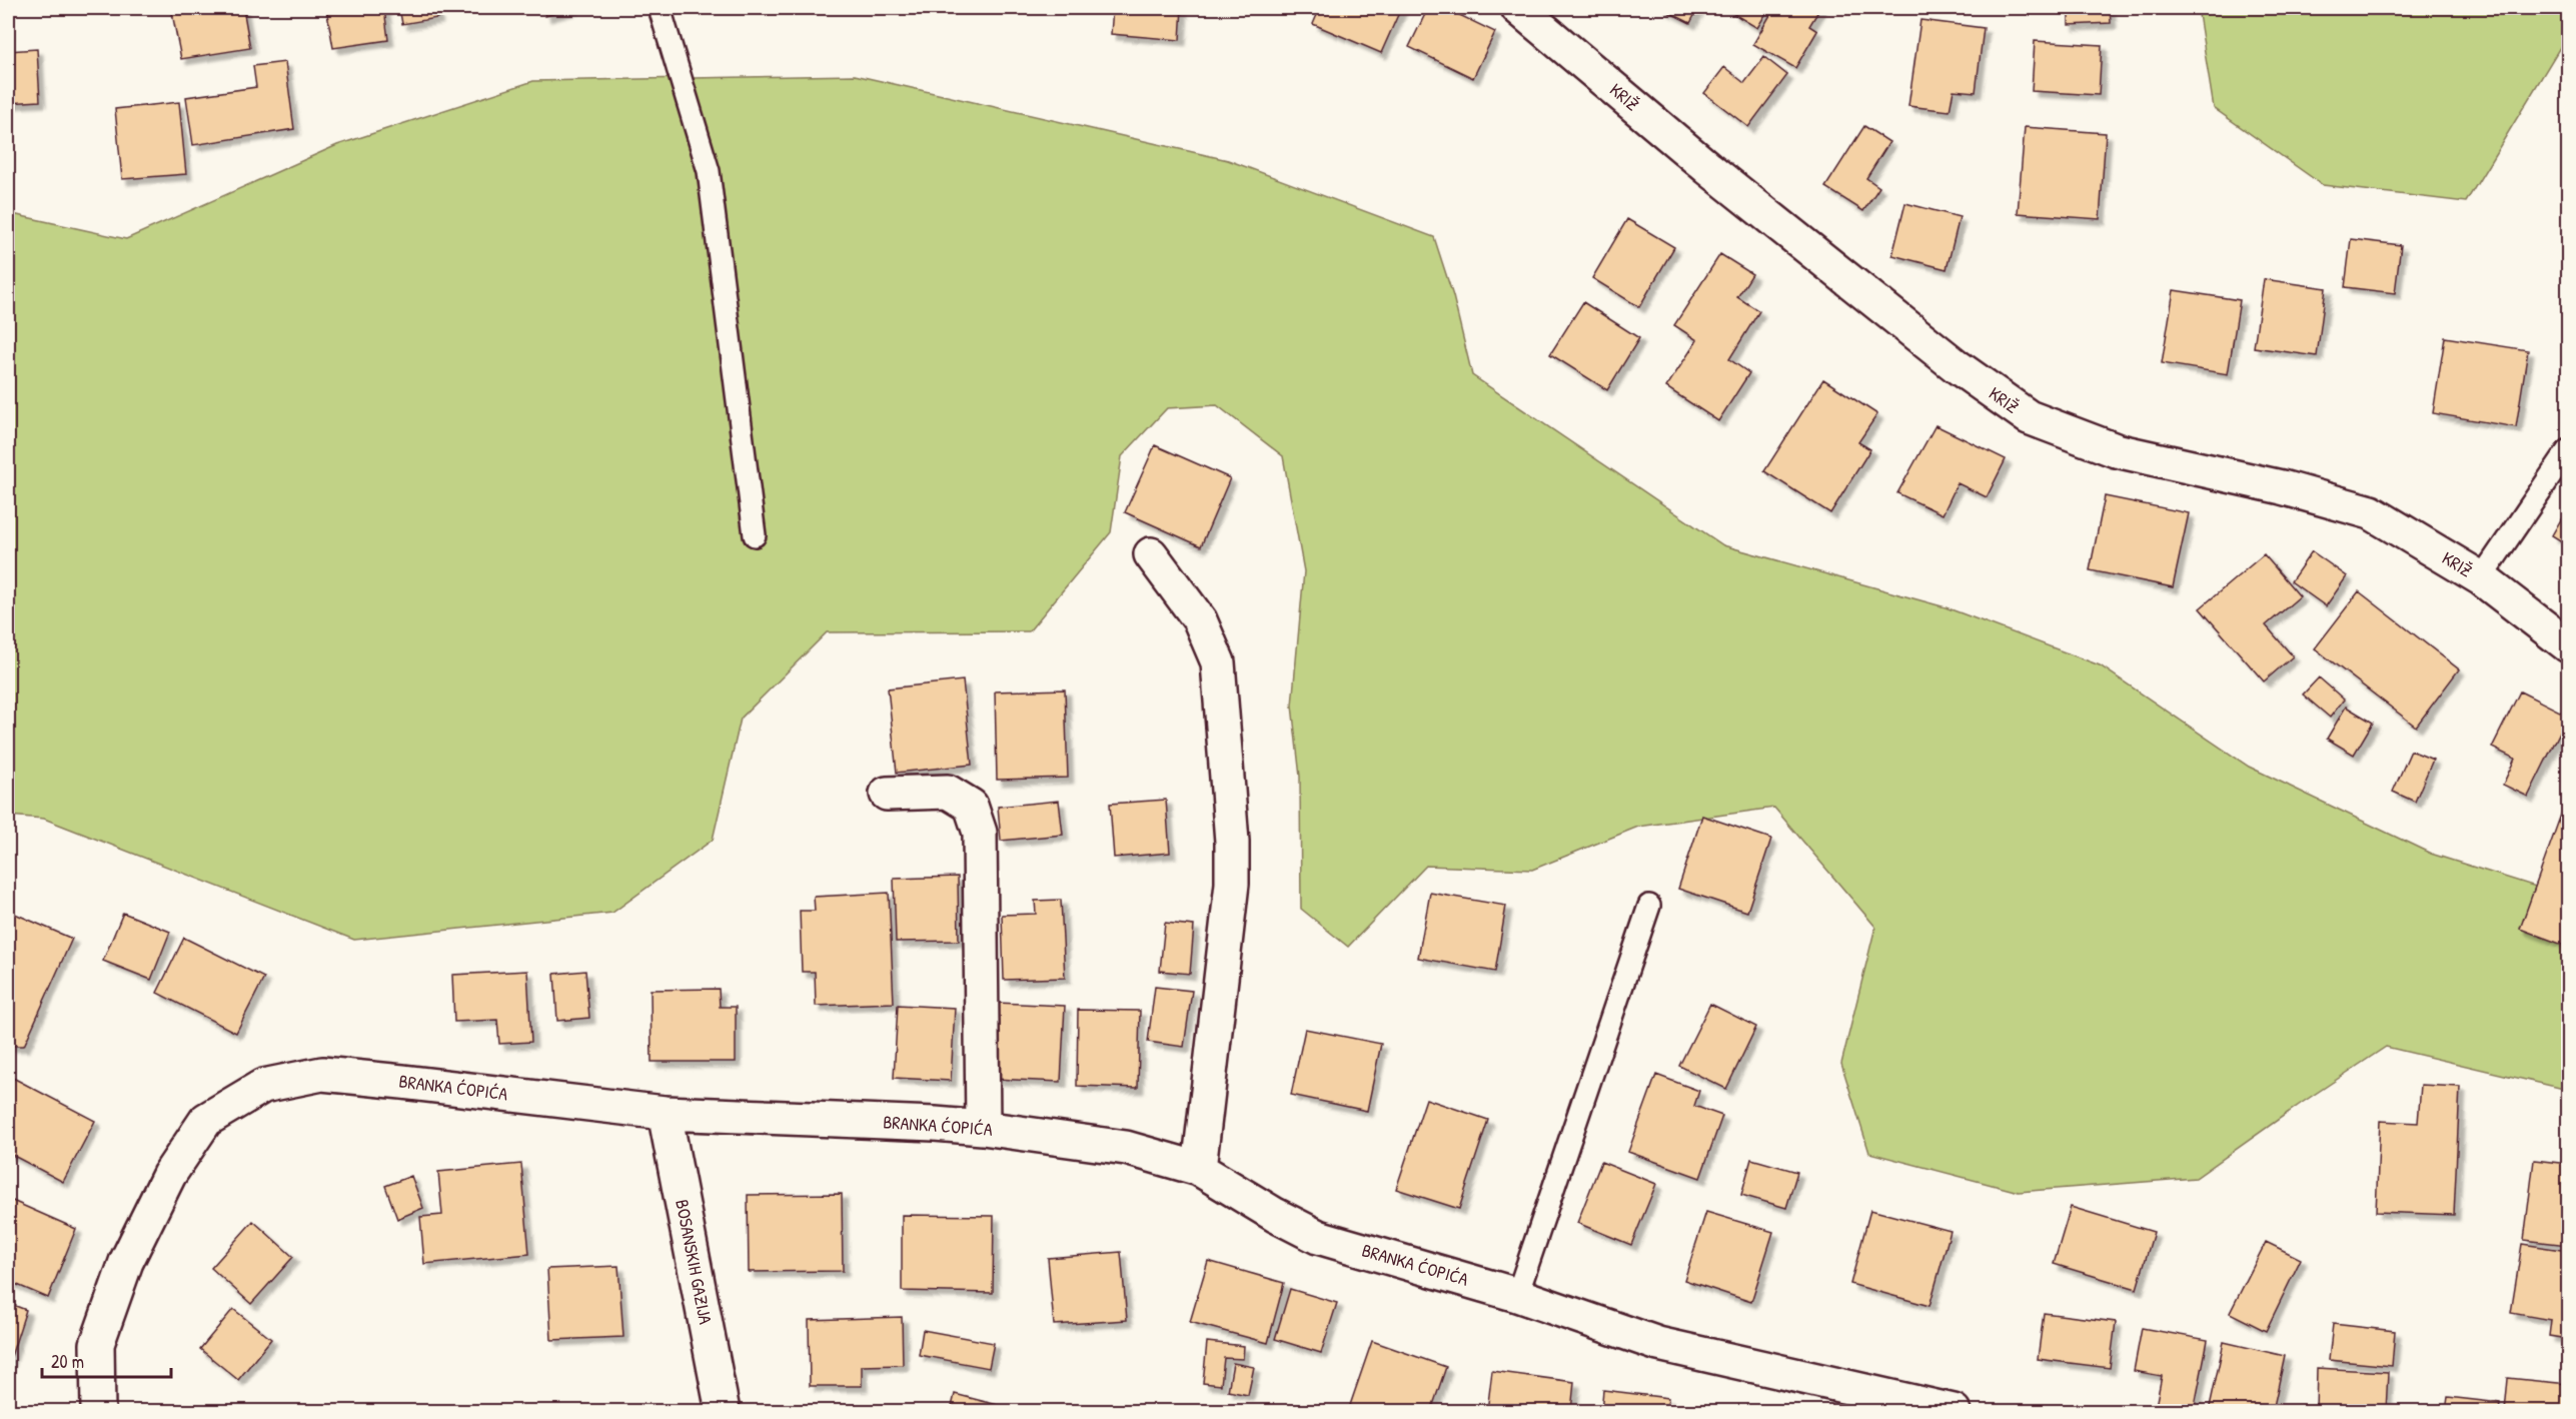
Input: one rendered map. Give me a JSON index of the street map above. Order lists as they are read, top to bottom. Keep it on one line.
{"streets":{"street":["KRIŽ","BRANKA ĆOPIĆA","BOSANSKIH GAZIJA"]},"crossings":[["BRANKA ĆOPIĆA","BOSANSKIH GAZIJA"]],"scale_bar":"20 m"}
